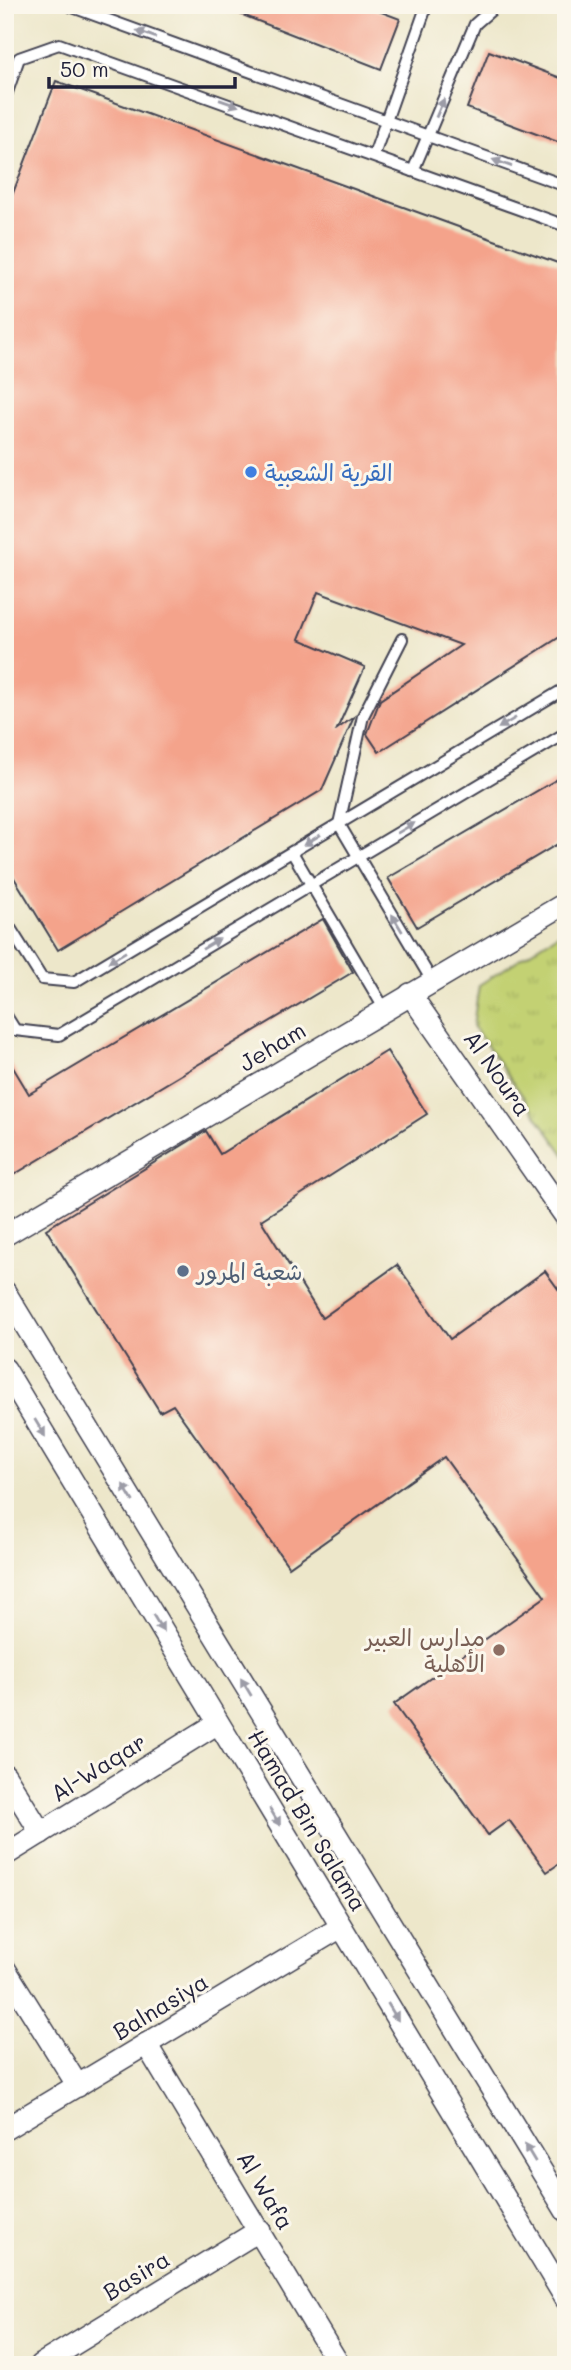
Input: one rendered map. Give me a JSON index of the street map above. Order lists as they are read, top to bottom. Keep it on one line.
{"streets":{"street":["Jeham","Al Noura","Al-Waqar","Hamad Bin Salama","Balnasiya","Al Wafa","Basira"]},"crossings":[["Jeham","Al Noura"],["Al-Waqar","Hamad Bin Salama"],["Hamad Bin Salama","Balnasiya"],["Balnasiya","Al Wafa"],["Al Wafa","Basira"]],"places":["القرية الشعبية","شعبة المرور","مدارس العبير الأهلية"],"scale_bar":"50 m"}
